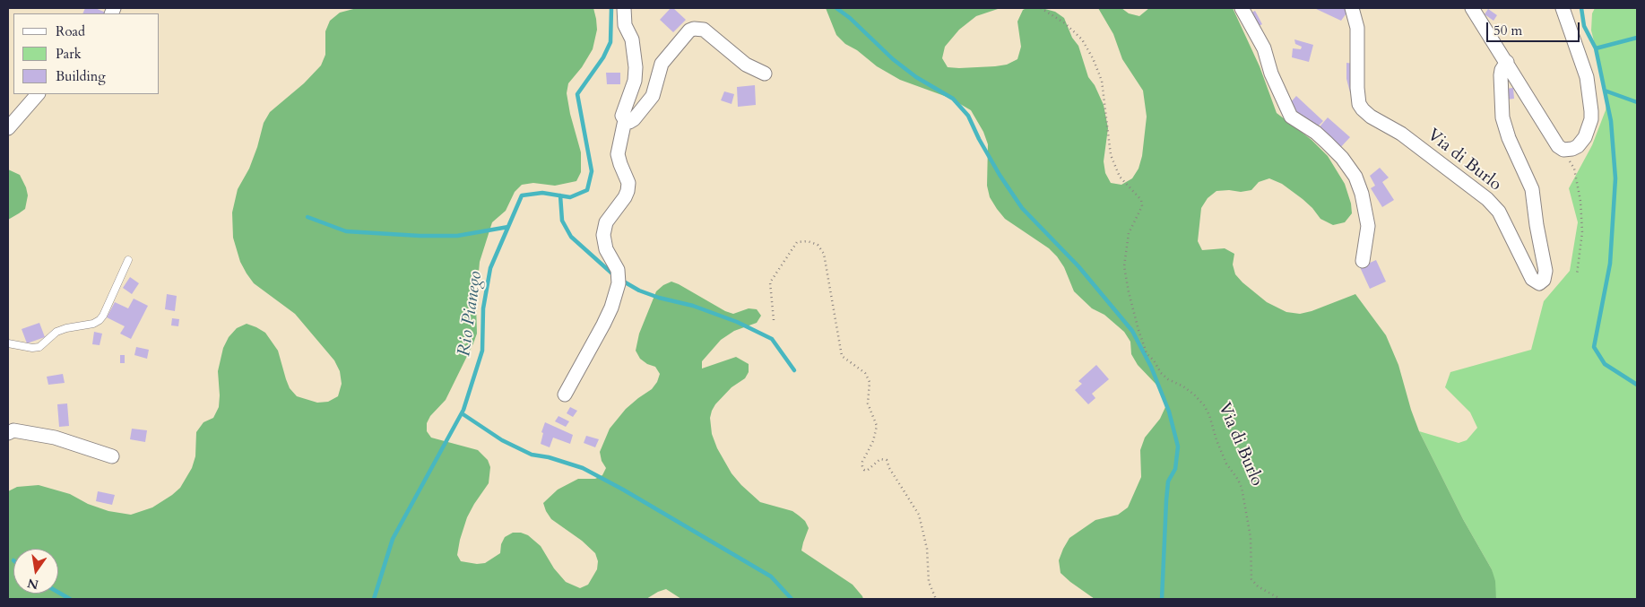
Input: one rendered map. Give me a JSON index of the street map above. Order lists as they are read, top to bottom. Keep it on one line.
{"streets":{"street":["Via di Burlo"]},"water":["Rio Pianego"],"legend":["Road","Park","Building"],"scale_bar":"50 m","north":"bottom"}
